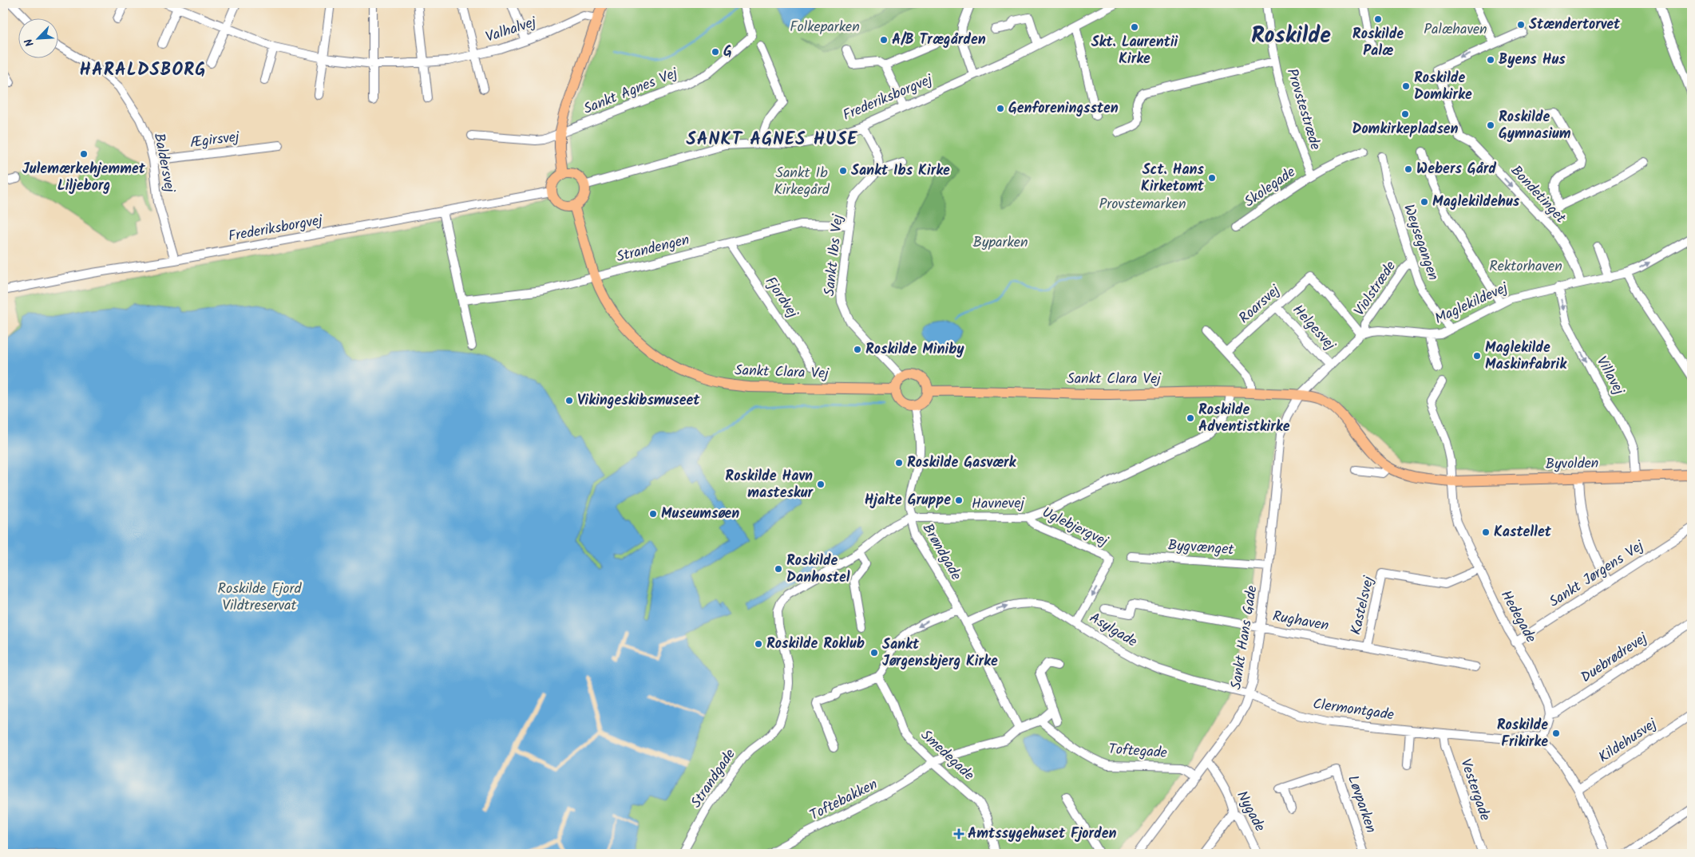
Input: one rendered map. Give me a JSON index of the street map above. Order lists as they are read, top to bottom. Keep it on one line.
{"streets":{"main road":["Sankt Clara Vej","Byvolden"],"street":["Valhalvej","Sankt Agnes Vej","Frederiksborgvej","Provstestræde","Ægirsvej","Baldersvej","Skolegade","Bondetinget","Weysegangen","Strandengen","Sankt Ibs Vej","Violstræde","Fjordvej","Maglekildevej","Roarsvej","Helgesvej","Villavej","Havnevej","Uglebjergvej","Bygvænget","Brøndgade","Sankt Jørgens Vej","Kastelsvej","Hedegade","Rughaven","Asylgade","Sankt Hans Gade","Duebrødrevej","Clermontgade","Kildehusvej","Toftegade","Smedegade","Strandgade","Vestergade","Toftebakken","Løvparken","Nygade"]},"crossings":[["Frederiksborgvej","Baldersvej"],["Frederiksborgvej","Sankt Clara Vej"],["Provstestræde","Skolegade"],["Ægirsvej","Baldersvej"],["Bondetinget","Maglekildevej"],["Weysegangen","Violstræde"],["Weysegangen","Maglekildevej"],["Strandengen","Sankt Ibs Vej"],["Strandengen","Fjordvej"],["Strandengen","Sankt Clara Vej"],["Sankt Ibs Vej","Sankt Clara Vej"],["Violstræde","Maglekildevej"],["Violstræde","Roarsvej"],["Maglekildevej","Roarsvej"],["Maglekildevej","Villavej"],["Roarsvej","Helgesvej"],["Sankt Clara Vej","Byvolden"],["Sankt Clara Vej","Havnevej"],["Sankt Clara Vej","Sankt Hans Gade"],["Villavej","Byvolden"],["Byvolden","Hedegade"],["Havnevej","Uglebjergvej"],["Havnevej","Brøndgade"],["Uglebjergvej","Asylgade"],["Bygvænget","Sankt Hans Gade"],["Brøndgade","Asylgade"],["Sankt Jørgens Vej","Hedegade"],["Kastelsvej","Hedegade"],["Kastelsvej","Rughaven"],["Hedegade","Duebrødrevej"],["Rughaven","Sankt Hans Gade"],["Asylgade","Sankt Hans Gade"],["Asylgade","Clermontgade"],["Sankt Hans Gade","Clermontgade"],["Sankt Hans Gade","Toftegade"],["Sankt Hans Gade","Nygade"],["Clermontgade","Vestergade"],["Smedegade","Toftebakken"]],"one_way":["Villavej","Asylgade"],"districts":["Roskilde","HARALDSBORG","SANKT AGNES HUSE"],"parks":["Folkeparken","Palæhaven","Sankt Ib Kirkegård","Provstemarken","Byparken","Rektorhaven","Roskilde Fjord Vildtreservat"],"places":{"other":["Roskilde Palæ","Stændertorvet","Skt. Laurentii Kirke","A/B Trægården","G","Byens Hus","Roskilde Domkirke","Genforeningssten","Domkirkepladsen","Roskilde Gymnasium","Julemærkehjemmet Liljeborg","Webers Gård","Sankt Ibs Kirke","Sct. Hans Kirketomt","Maglekildehus","Roskilde Miniby","Maglekilde Maskinfabrik","Vikingeskibsmuseet","Roskilde Adventistkirke","Roskilde Gasværk","Roskilde Havn masteskur","Hjalte Gruppe","Museumsøen","Kastellet","Roskilde Danhostel","Roskilde Roklub","Sankt Jørgensbjerg Kirke","Roskilde Frikirke"],"health":["Amtssygehuset Fjorden"]},"north":"bottom left"}
